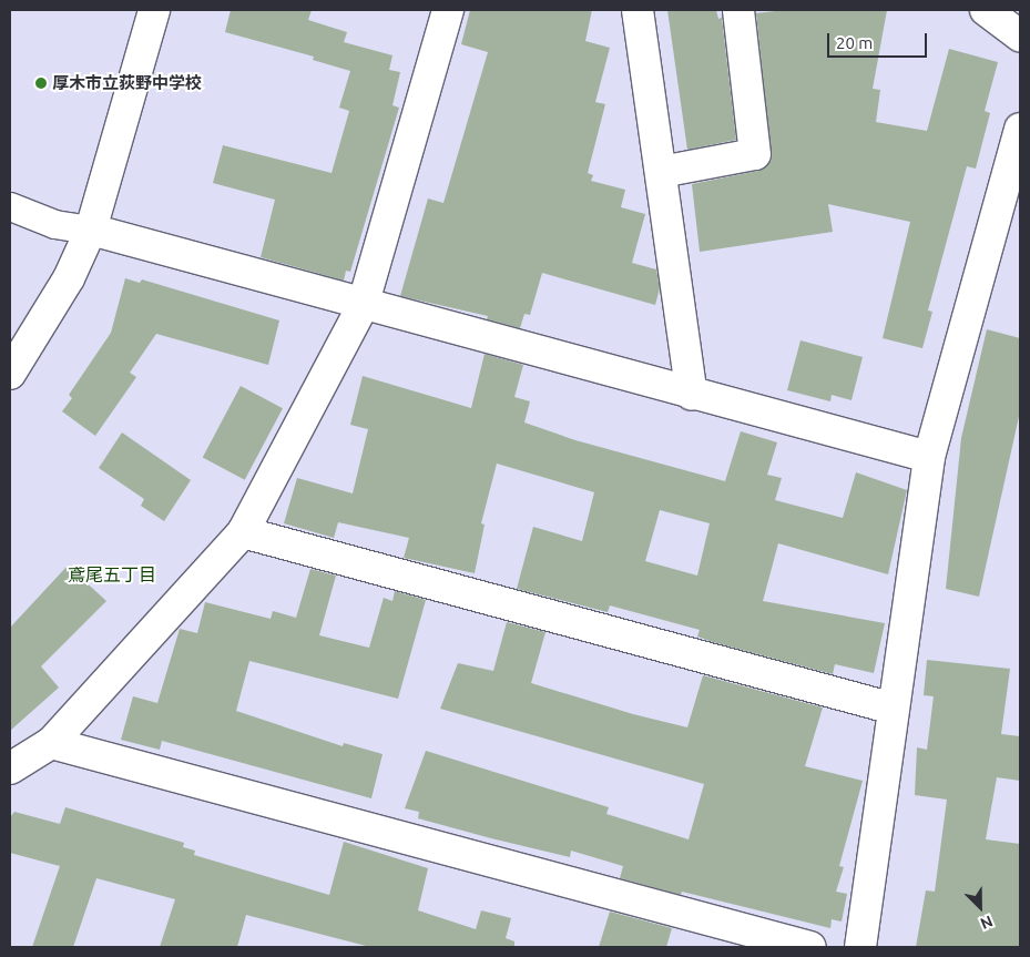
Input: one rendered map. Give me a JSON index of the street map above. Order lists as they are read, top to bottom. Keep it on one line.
{"districts":["鳶尾五丁目"],"places":["厚木市立荻野中学校"],"scale_bar":"20 m","north":"bottom right"}
